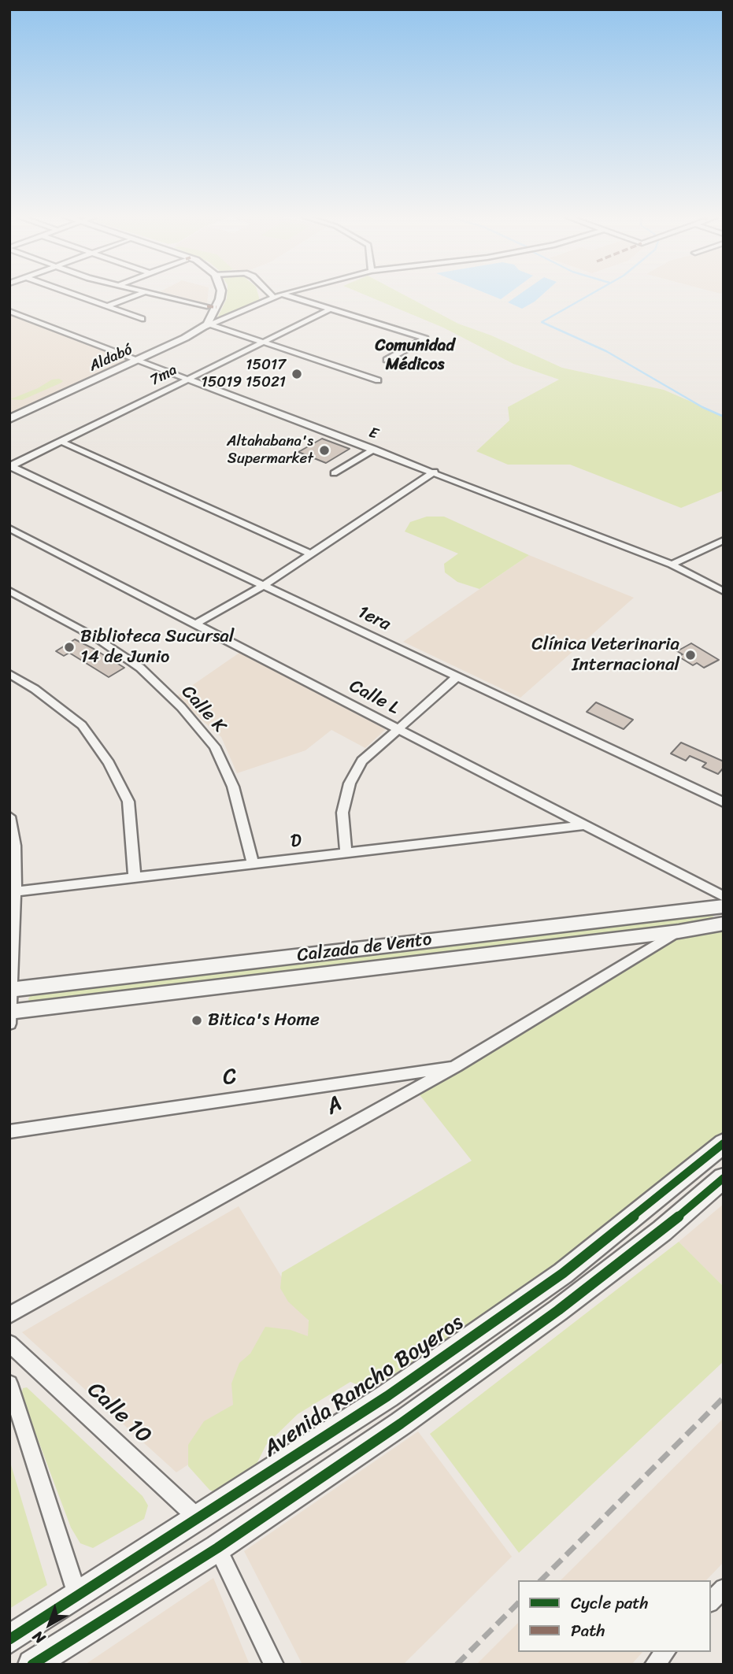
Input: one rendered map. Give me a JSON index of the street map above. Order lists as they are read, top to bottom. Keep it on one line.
{"streets":{"highway":["Avenida Rancho Boyeros"],"main road":["Aldabó","Calzada de Vento"],"street":["7ma","E","1era","Calle L","Calle K","D","C","A","Calle 10"]},"crossings":[["Aldabó","E"],["7ma","E"],["7ma","1era"],["Calle L","D"],["Calle L","Calzada de Vento"],["Calle K","D"],["Calzada de Vento","A"],["C","A"],["Avenida Rancho Boyeros","Calle 10"]],"districts":["Comunidad Médicos"],"places":["15017 15019 15021","Altahabana's Supermarket","Biblioteca Sucursal 14 de Junio","Clínica Veterinaria Internacional","Bitica's Home"],"legend":["Cycle path","Path"],"north":"bottom left"}
